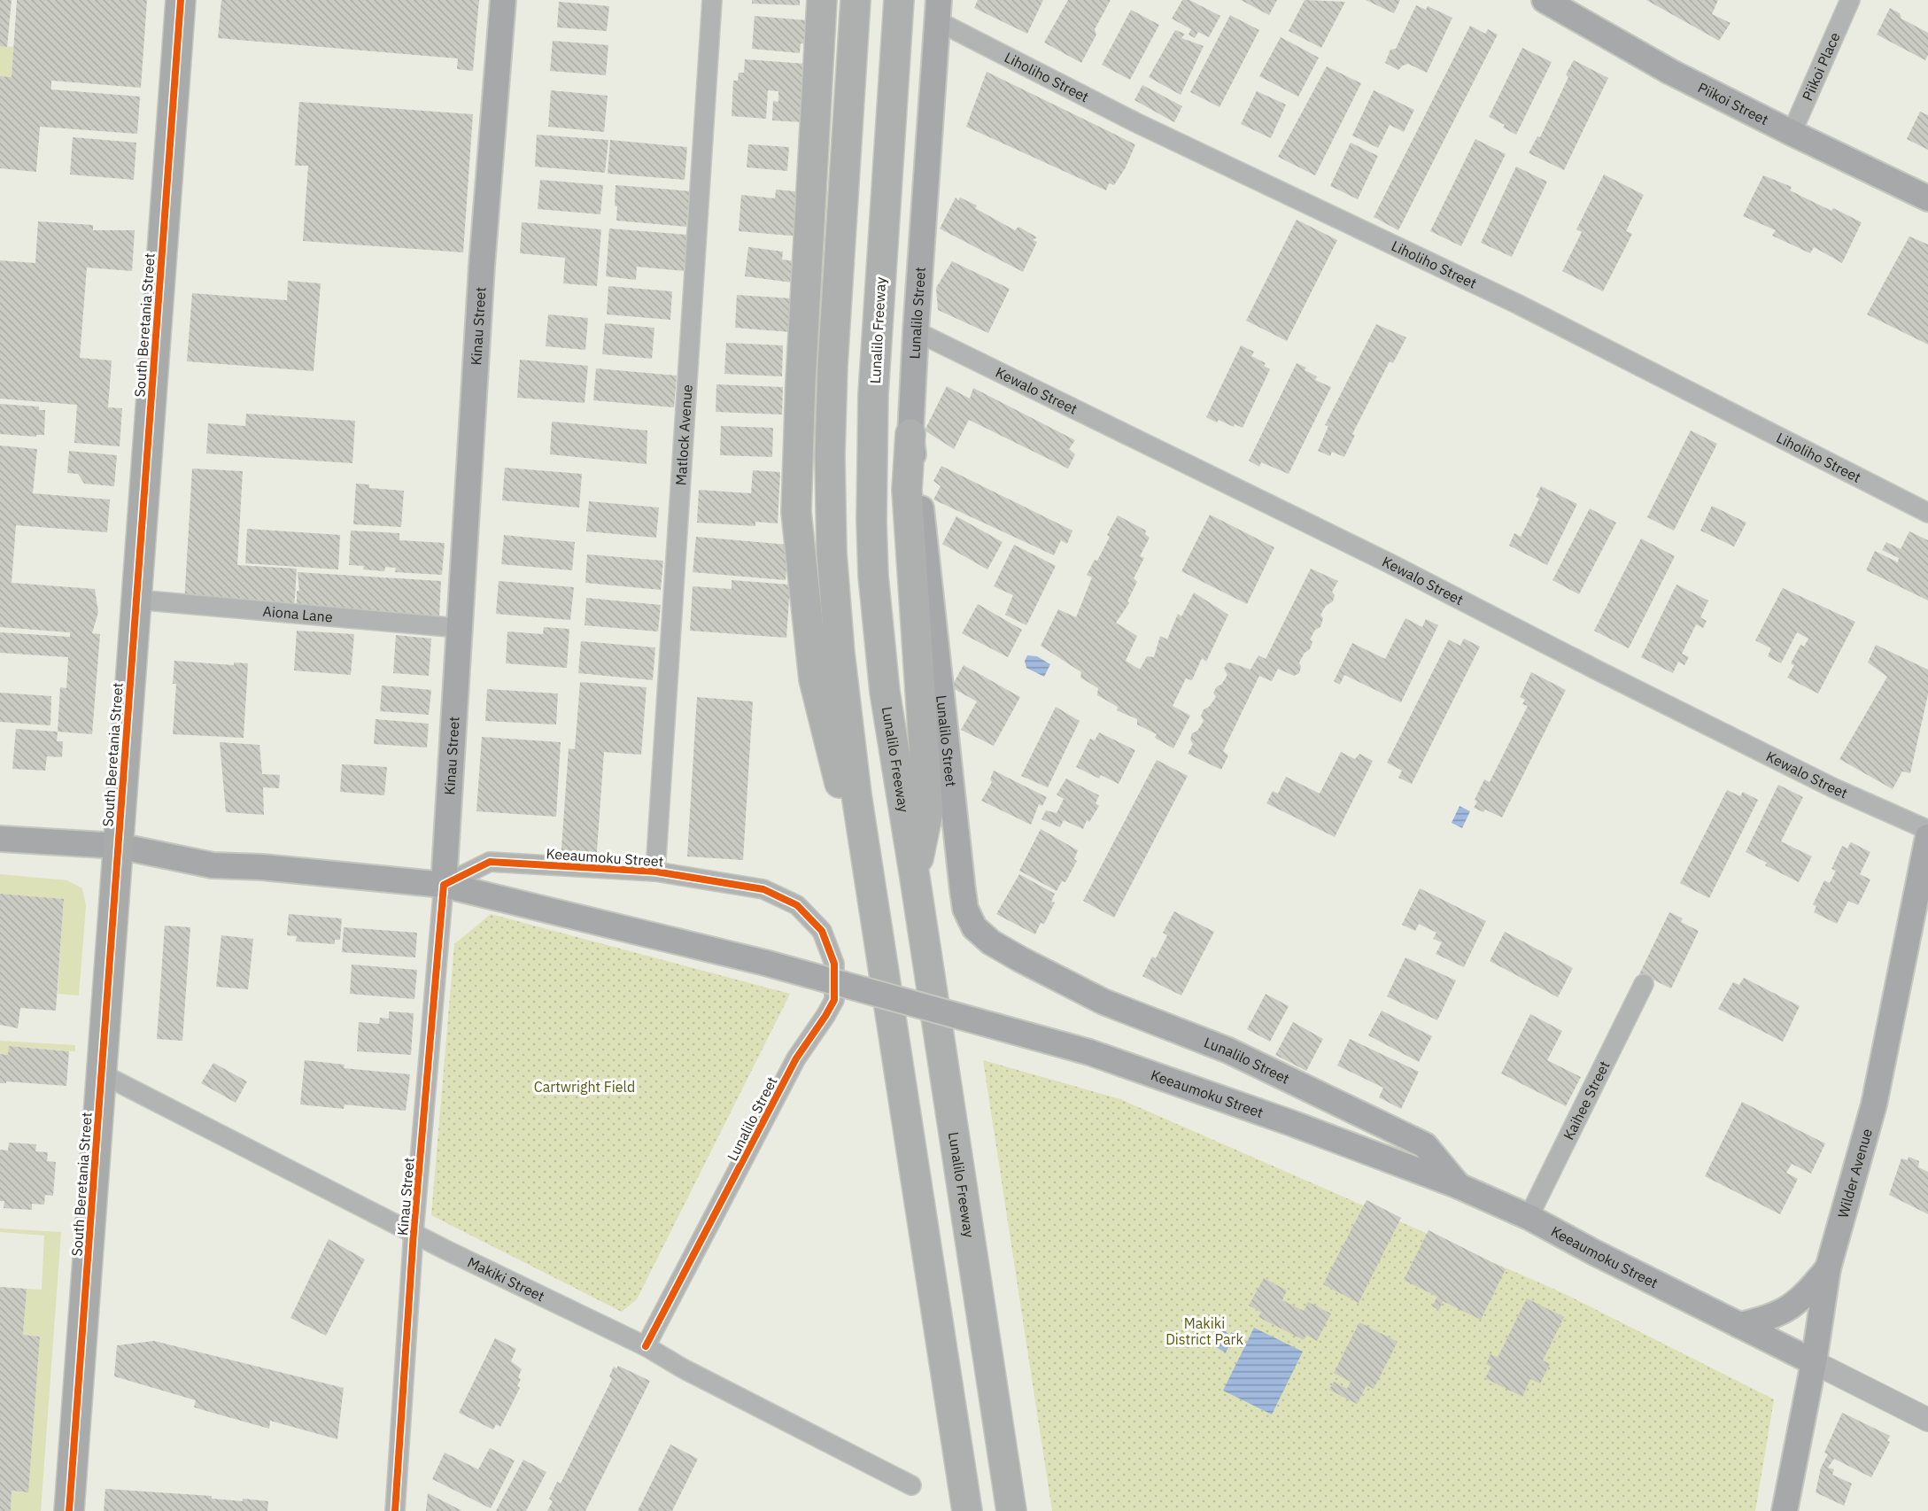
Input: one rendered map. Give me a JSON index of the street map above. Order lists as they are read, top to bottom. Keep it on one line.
{"streets":{"highway":["Lunalilo Freeway"],"main road":["Piikoi Street","Lunalilo Street","South Beretania Street","Kinau Street","Keeaumoku Street","Wilder Avenue"],"street":["Piikoi Place","Liholiho Street","Kewalo Street","Matlock Avenue","Aiona Lane","Kaihee Street","Makiki Street"]},"crossings":[["Piikoi Place","Piikoi Street"],["Liholiho Street","Lunalilo Street"],["Lunalilo Street","Kewalo Street"],["Lunalilo Street","Keeaumoku Street"],["Lunalilo Street","Makiki Street"],["South Beretania Street","Aiona Lane"],["South Beretania Street","Keeaumoku Street"],["South Beretania Street","Makiki Street"],["Kinau Street","Aiona Lane"],["Kinau Street","Keeaumoku Street"],["Kinau Street","Makiki Street"],["Matlock Avenue","Keeaumoku Street"],["Keeaumoku Street","Kaihee Street"],["Keeaumoku Street","Wilder Avenue"]],"parks":["Cartwright Field","Makiki District Park"]}
